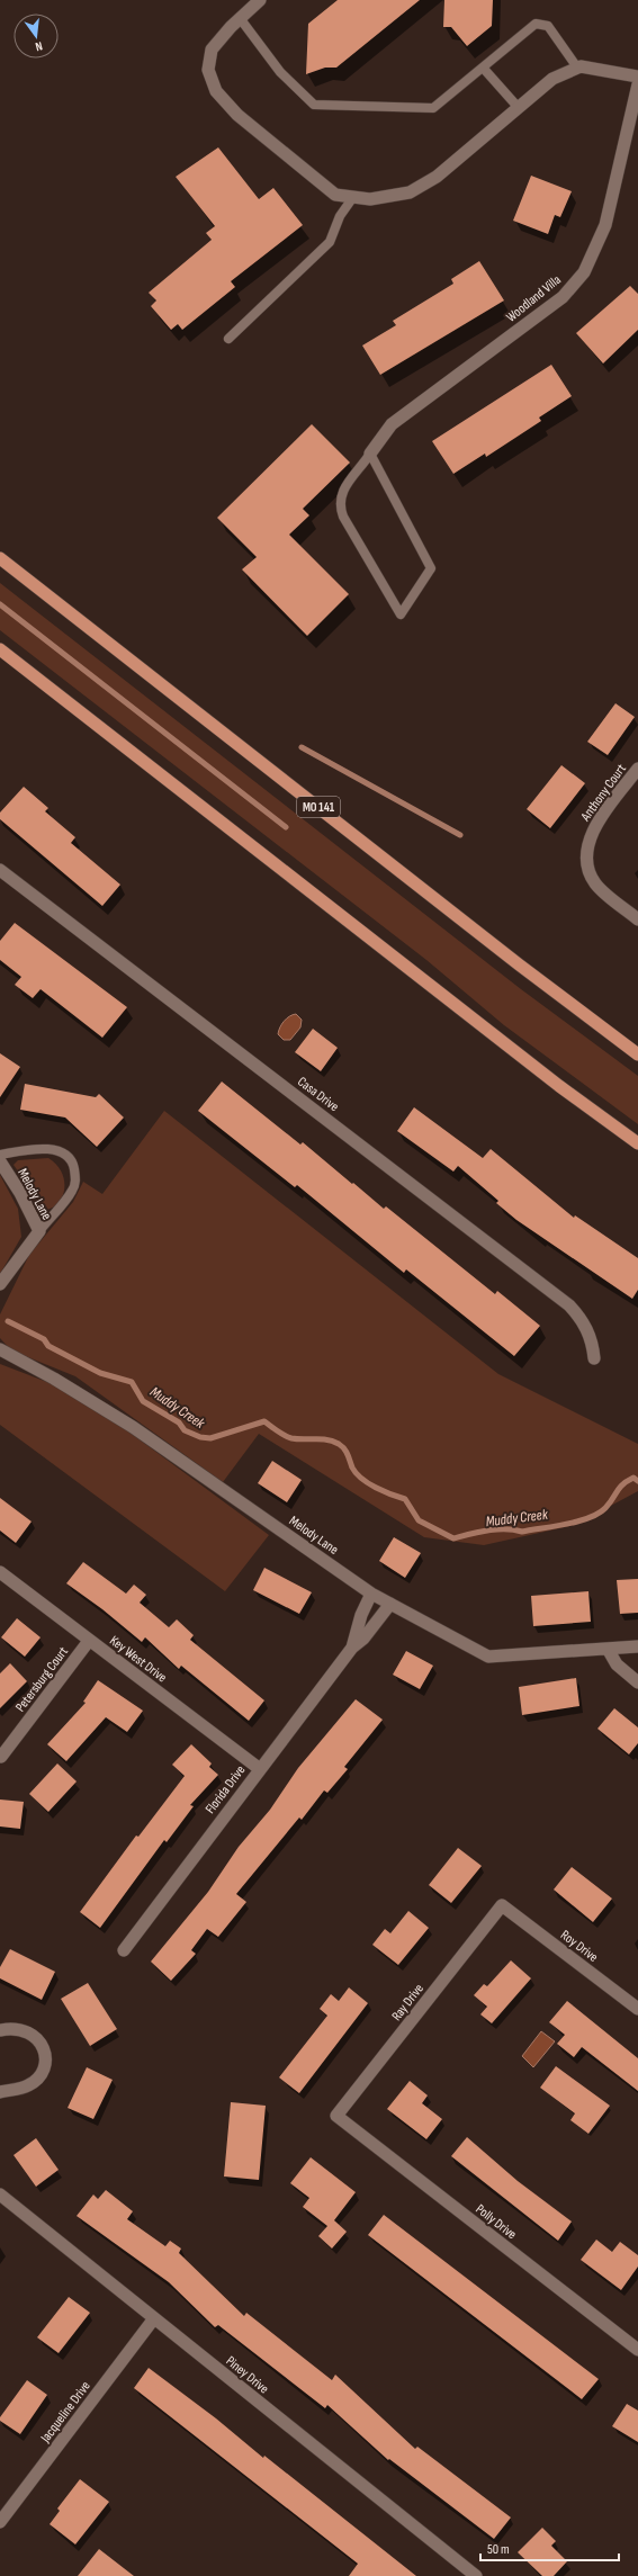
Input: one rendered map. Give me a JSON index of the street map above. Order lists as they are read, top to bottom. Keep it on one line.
{"streets":{"highway":["MO 141"],"street":["Woodland Villa","Anthony Court","Casa Drive","Melody Lane","Key West Drive","Petersburg Court","Florida Drive","Roy Drive","Ray Drive","Polly Drive","Piney Drive","Jacqueline Drive"]},"crossings":[["Melody Lane","Florida Drive"],["Key West Drive","Petersburg Court"],["Key West Drive","Florida Drive"],["Roy Drive","Ray Drive"],["Ray Drive","Polly Drive"],["Piney Drive","Jacqueline Drive"]],"water":["Muddy Creek"],"scale_bar":"50 m","north":"bottom"}
